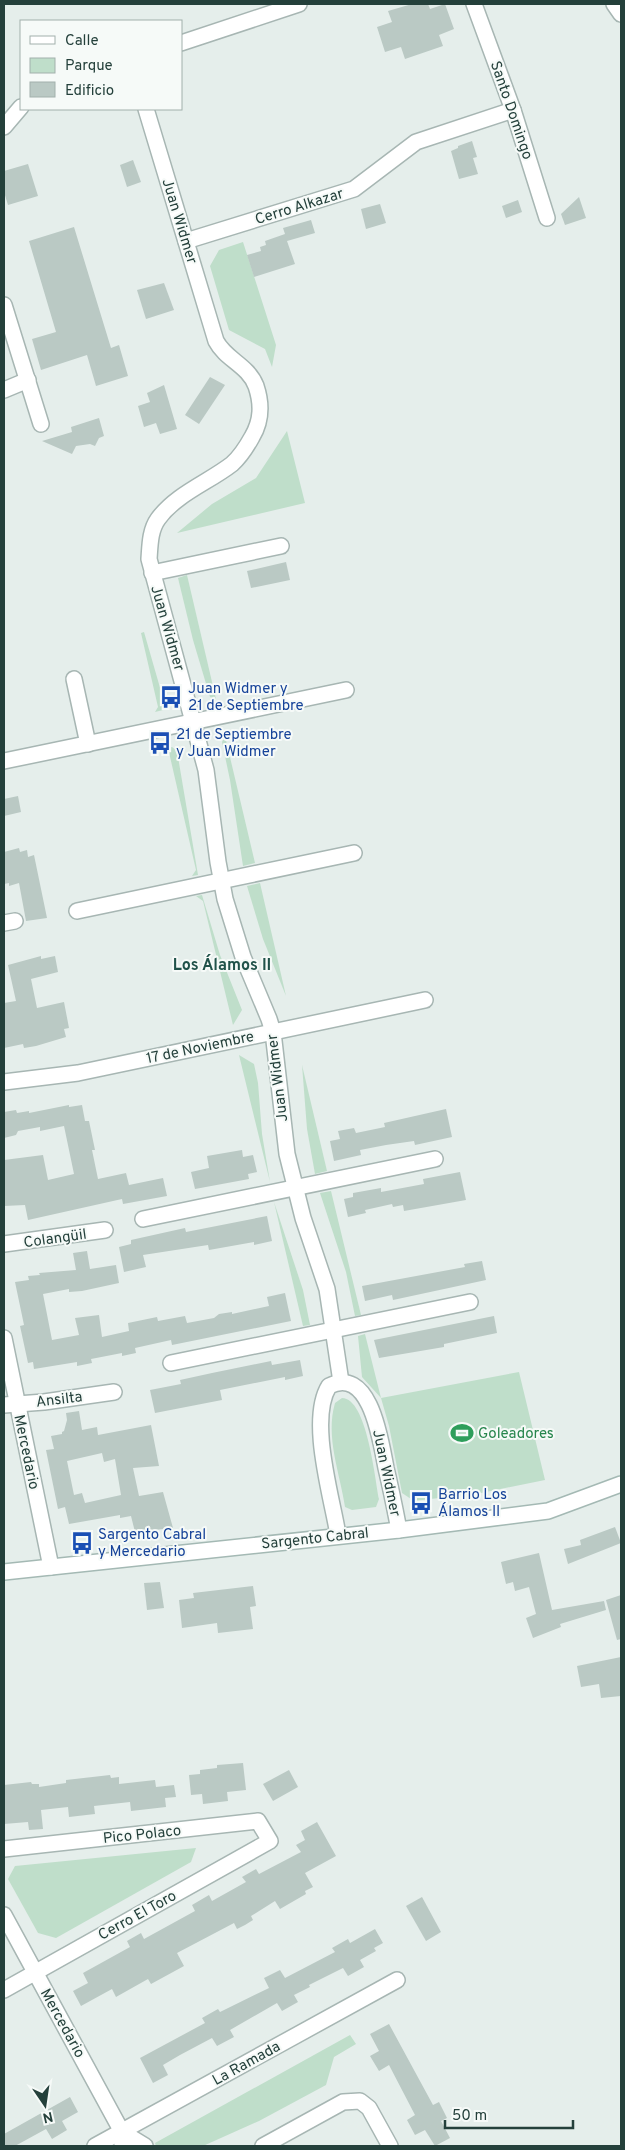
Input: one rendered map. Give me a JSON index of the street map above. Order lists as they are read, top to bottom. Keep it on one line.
{"streets":{"street":["Santo Domingo","Cerro Alkazar","Juan Widmer","17 de Noviembre","Colangüil","Ansilta","Mercedario","Sargento Cabral","Pico Polaco","Cerro El Toro","La Ramada"]},"crossings":[["Santo Domingo","Cerro Alkazar"],["Cerro Alkazar","Juan Widmer"],["Juan Widmer","17 de Noviembre"],["Juan Widmer","Sargento Cabral"],["Ansilta","Mercedario"],["Mercedario","Sargento Cabral"],["Mercedario","Cerro El Toro"],["Mercedario","La Ramada"],["Pico Polaco","Cerro El Toro"]],"districts":["Los Álamos II"],"places":{"bus stop":["Juan Widmer y 21 de Septiembre","21 de Septiembre y Juan Widmer","Barrio Los Álamos II","Sargento Cabral y Mercedario"],"sports":["Goleadores"]},"legend":["Calle","Parque","Edificio"],"scale_bar":"50 m","north":"bottom"}
